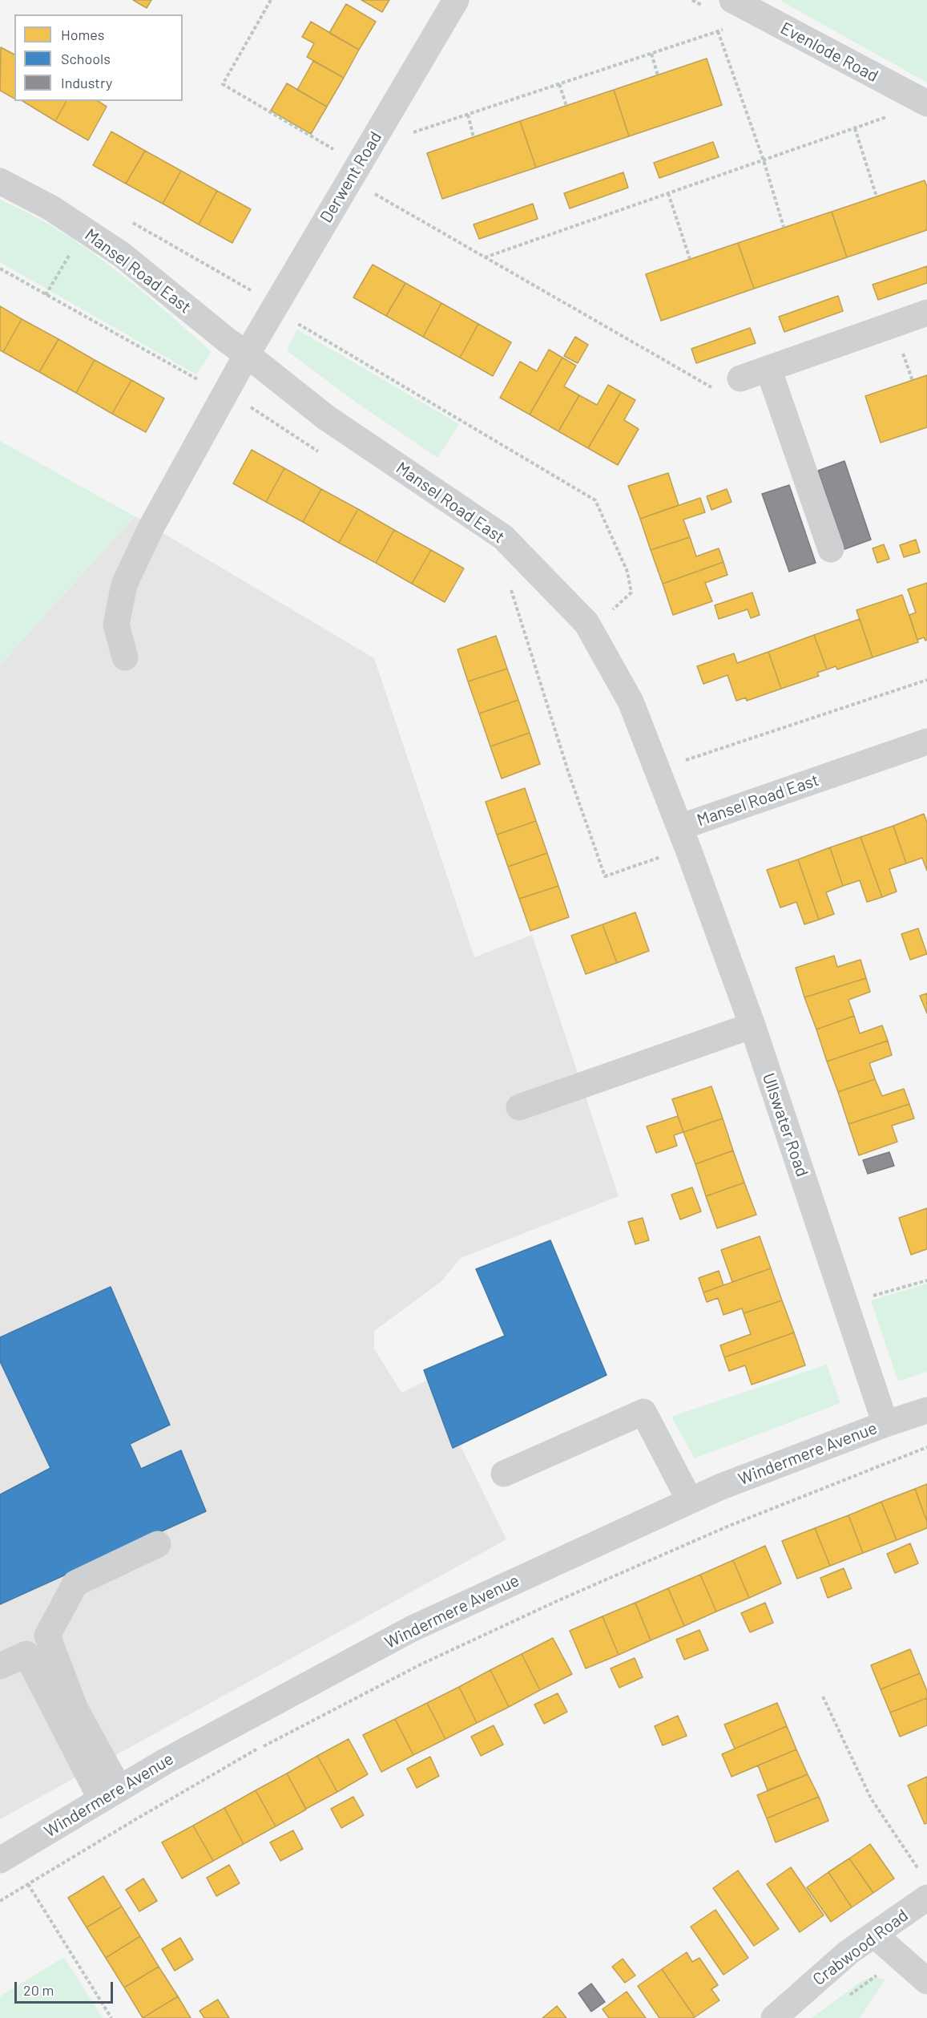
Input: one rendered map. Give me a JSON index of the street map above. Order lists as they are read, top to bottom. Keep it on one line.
{"streets":{"street":["Evenlode Road","Derwent Road","Mansel Road East","Ullswater Road","Windermere Avenue","Crabwood Road"]},"crossings":[["Derwent Road","Mansel Road East"],["Mansel Road East","Ullswater Road"],["Ullswater Road","Windermere Avenue"]],"legend":["Homes","Schools","Industry"],"scale_bar":"20 m"}
